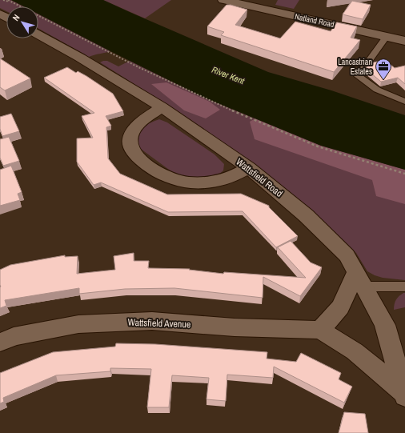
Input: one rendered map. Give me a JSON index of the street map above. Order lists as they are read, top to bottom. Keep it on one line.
{"streets":{"street":["Natland Road","Wattsfield Road","Wattsfield Avenue"]},"water":["River Kent"],"places":{"office":["Lancastrian Estates"]},"north":"top left"}
